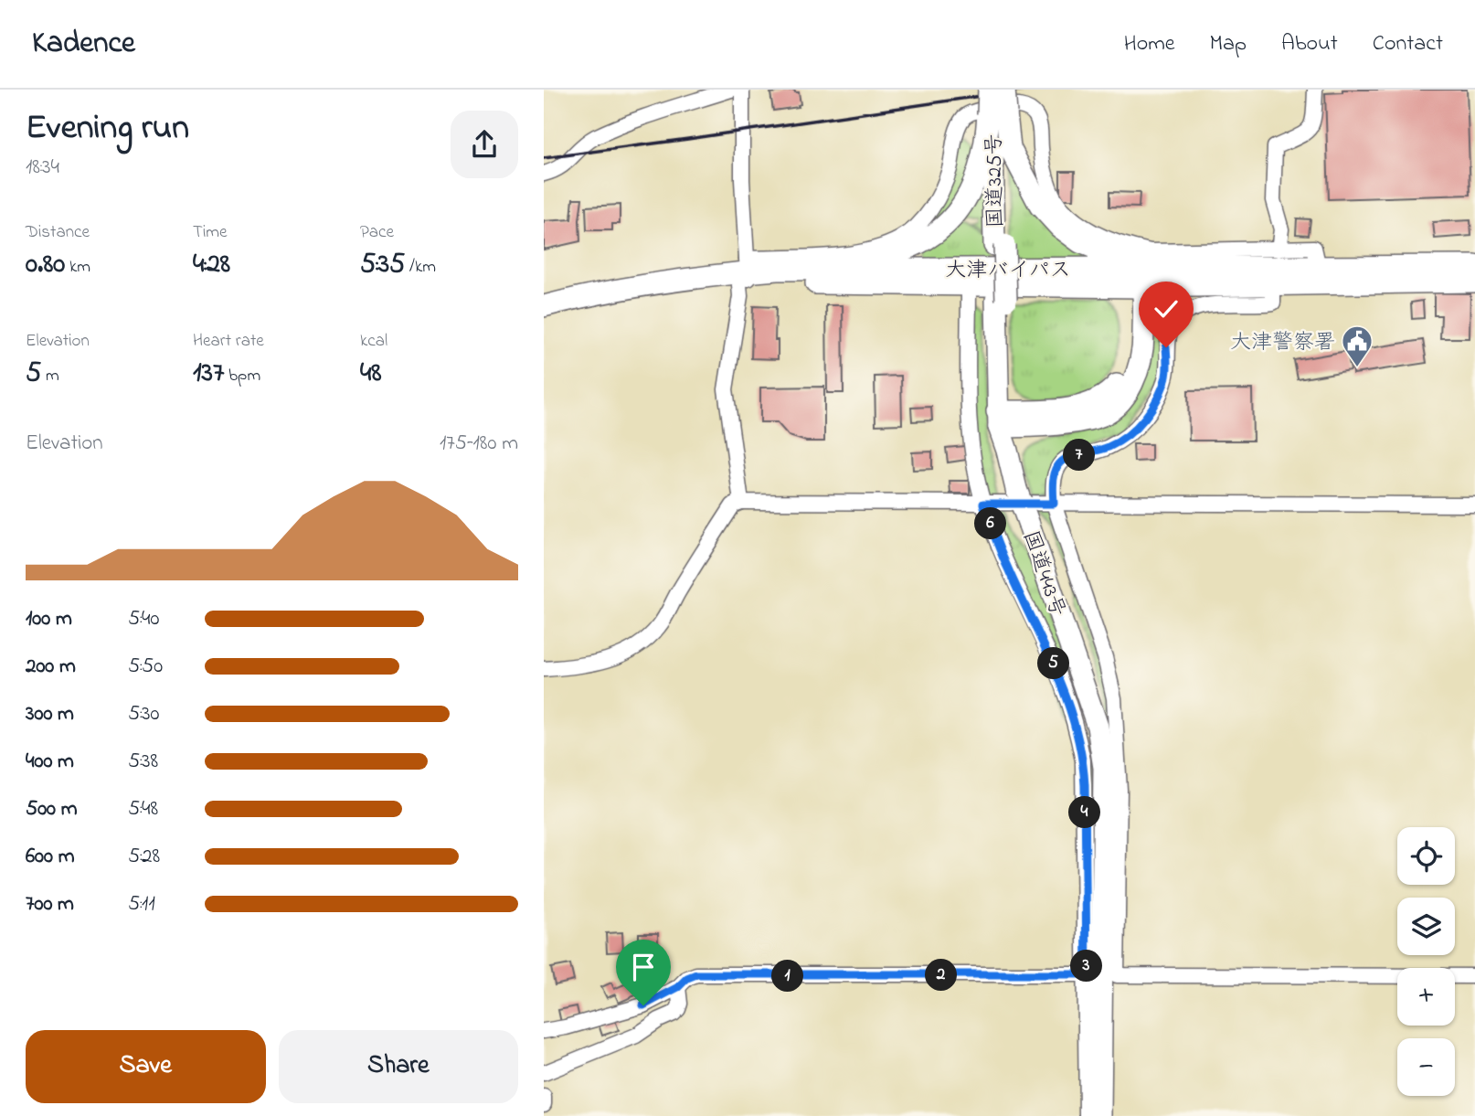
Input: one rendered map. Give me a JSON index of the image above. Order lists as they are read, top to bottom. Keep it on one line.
{"streets":{"highway":["国道325号","大津バイパス","国道443号"]},"crossings":[["国道325号","国道443号"]],"places":{"public building":["大津警察署"]},"page":{"header":"Kadence","nav":["Home","Map","About","Contact"],"heading":["Evening run","18:34"],"stats":[["Distance","0.80 km"],["Time","4:28"],["Pace","5:35 /km"],["Elevation","5 m"],["Heart rate","137 bpm"],["kcal","48"]],"chart":["Elevation","175–180 m"],"pins":["7","6","5","4","3","2","1"],"list":[{"name":"100 m","note":"5:40"},{"name":"200 m","note":"5:50"},{"name":"300 m","note":"5:30"},{"name":"400 m","note":"5:38"},{"name":"500 m","note":"5:48"},{"name":"600 m","note":"5:28"},{"name":"700 m","note":"5:11"}],"map_buttons":["+","−"],"buttons":["Save","Share"]}}
